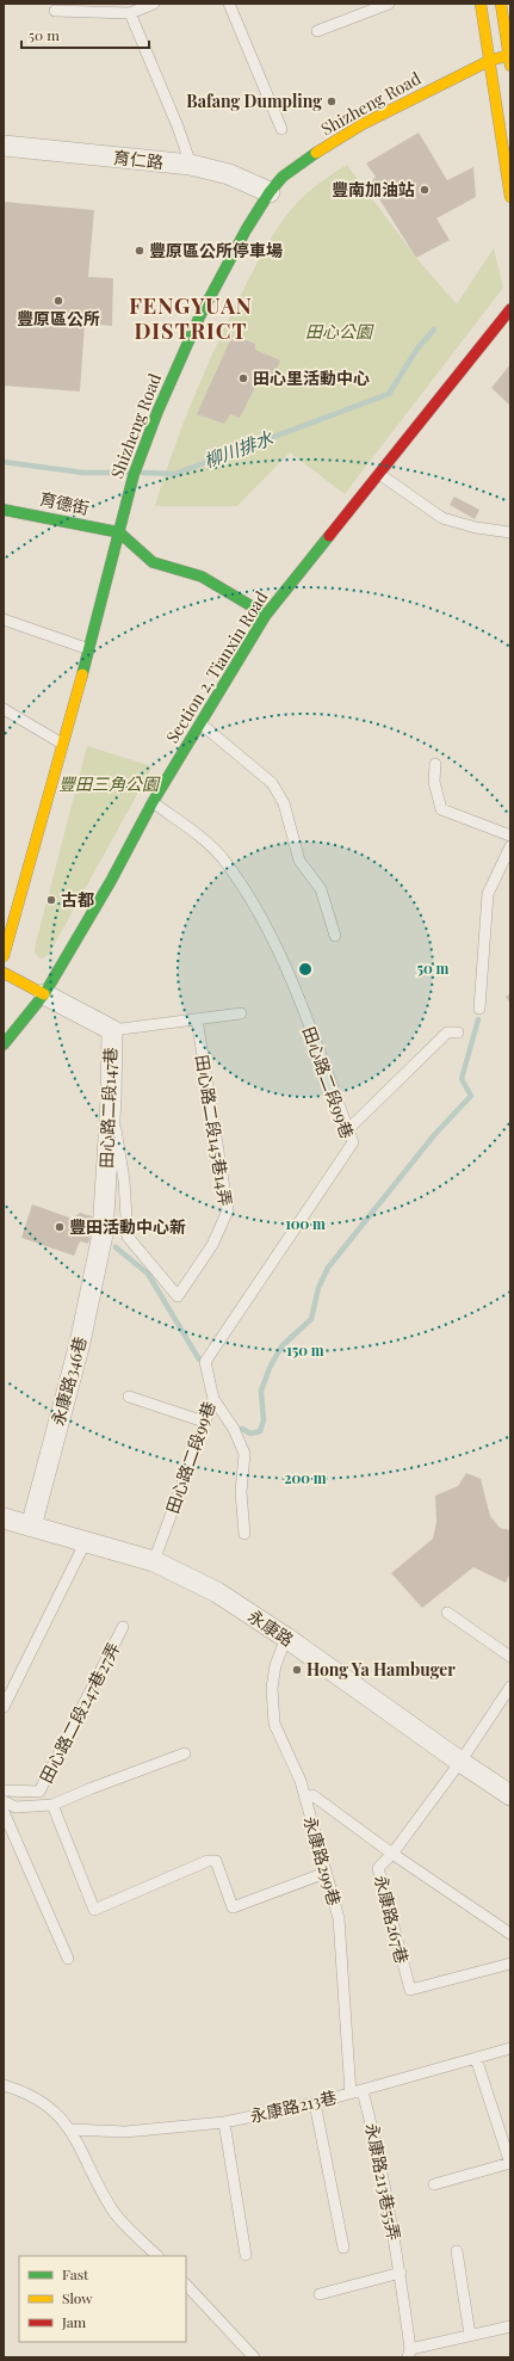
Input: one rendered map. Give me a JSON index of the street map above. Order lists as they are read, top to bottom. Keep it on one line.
{"streets":{"street":["Shizheng Road","育仁路","育德街","Section 2, Tianxin Road","田心路二段147巷","永康路346巷","永康路"],"lane":["田心路二段99巷","田心路二段145巷14弄","田心路二段247巷27弄","永康路299巷","永康路267巷","永康路213巷","永康路213巷55弄"]},"crossings":[["Shizheng Road","育仁路"],["Shizheng Road","育德街"],["Section 2, Tianxin Road","田心路二段99巷"],["Section 2, Tianxin Road","田心路二段147巷"],["田心路二段99巷","永康路"],["田心路二段147巷","田心路二段145巷14弄"],["田心路二段147巷","永康路346巷"],["永康路346巷","永康路"],["永康路","永康路299巷"],["永康路","永康路267巷"],["永康路299巷","永康路213巷"],["永康路213巷","永康路213巷55弄"]],"districts":["FENGYUAN DISTRICT"],"water":["柳川排水"],"parks":["田心公園","豐田三角公園"],"places":["Bafang Dumpling","豐南加油站","豐原區公所停車場","豐原區公所","田心里活動中心","古都","豐田活動中心新","Hong Ya Hambuger"],"legend":["Fast","Slow","Jam"],"scale_bar":"50 m","rings":["50 m","100 m","150 m","200 m"]}
